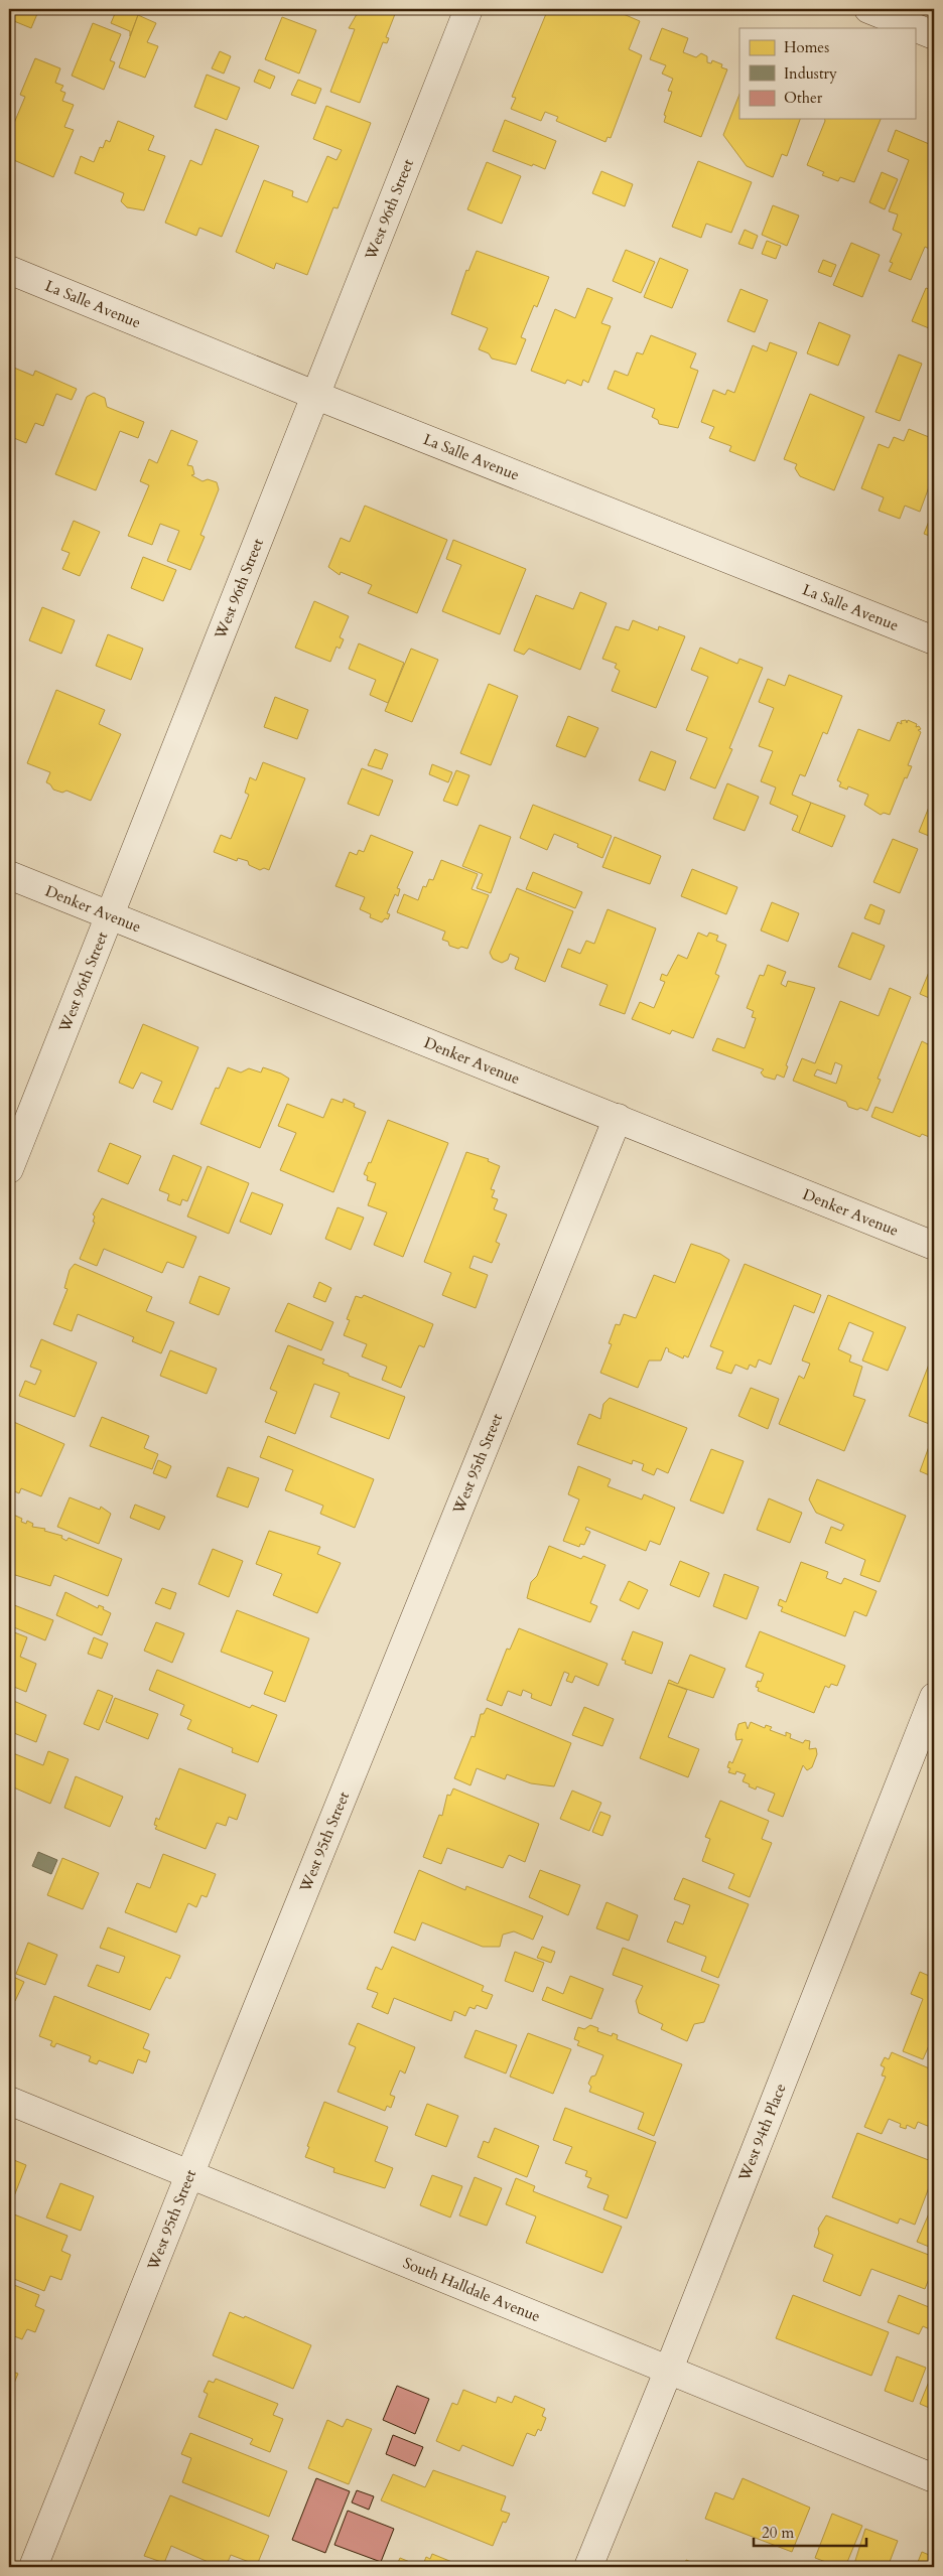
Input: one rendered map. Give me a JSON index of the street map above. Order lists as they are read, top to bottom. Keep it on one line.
{"streets":{"street":["West 96th Street","La Salle Avenue","Denker Avenue","West 95th Street","West 94th Place","South Halldale Avenue"]},"crossings":[["West 96th Street","La Salle Avenue"],["West 96th Street","Denker Avenue"],["Denker Avenue","West 95th Street"],["West 95th Street","South Halldale Avenue"],["West 94th Place","South Halldale Avenue"]],"legend":["Homes","Industry","Other"],"scale_bar":"20 m"}
